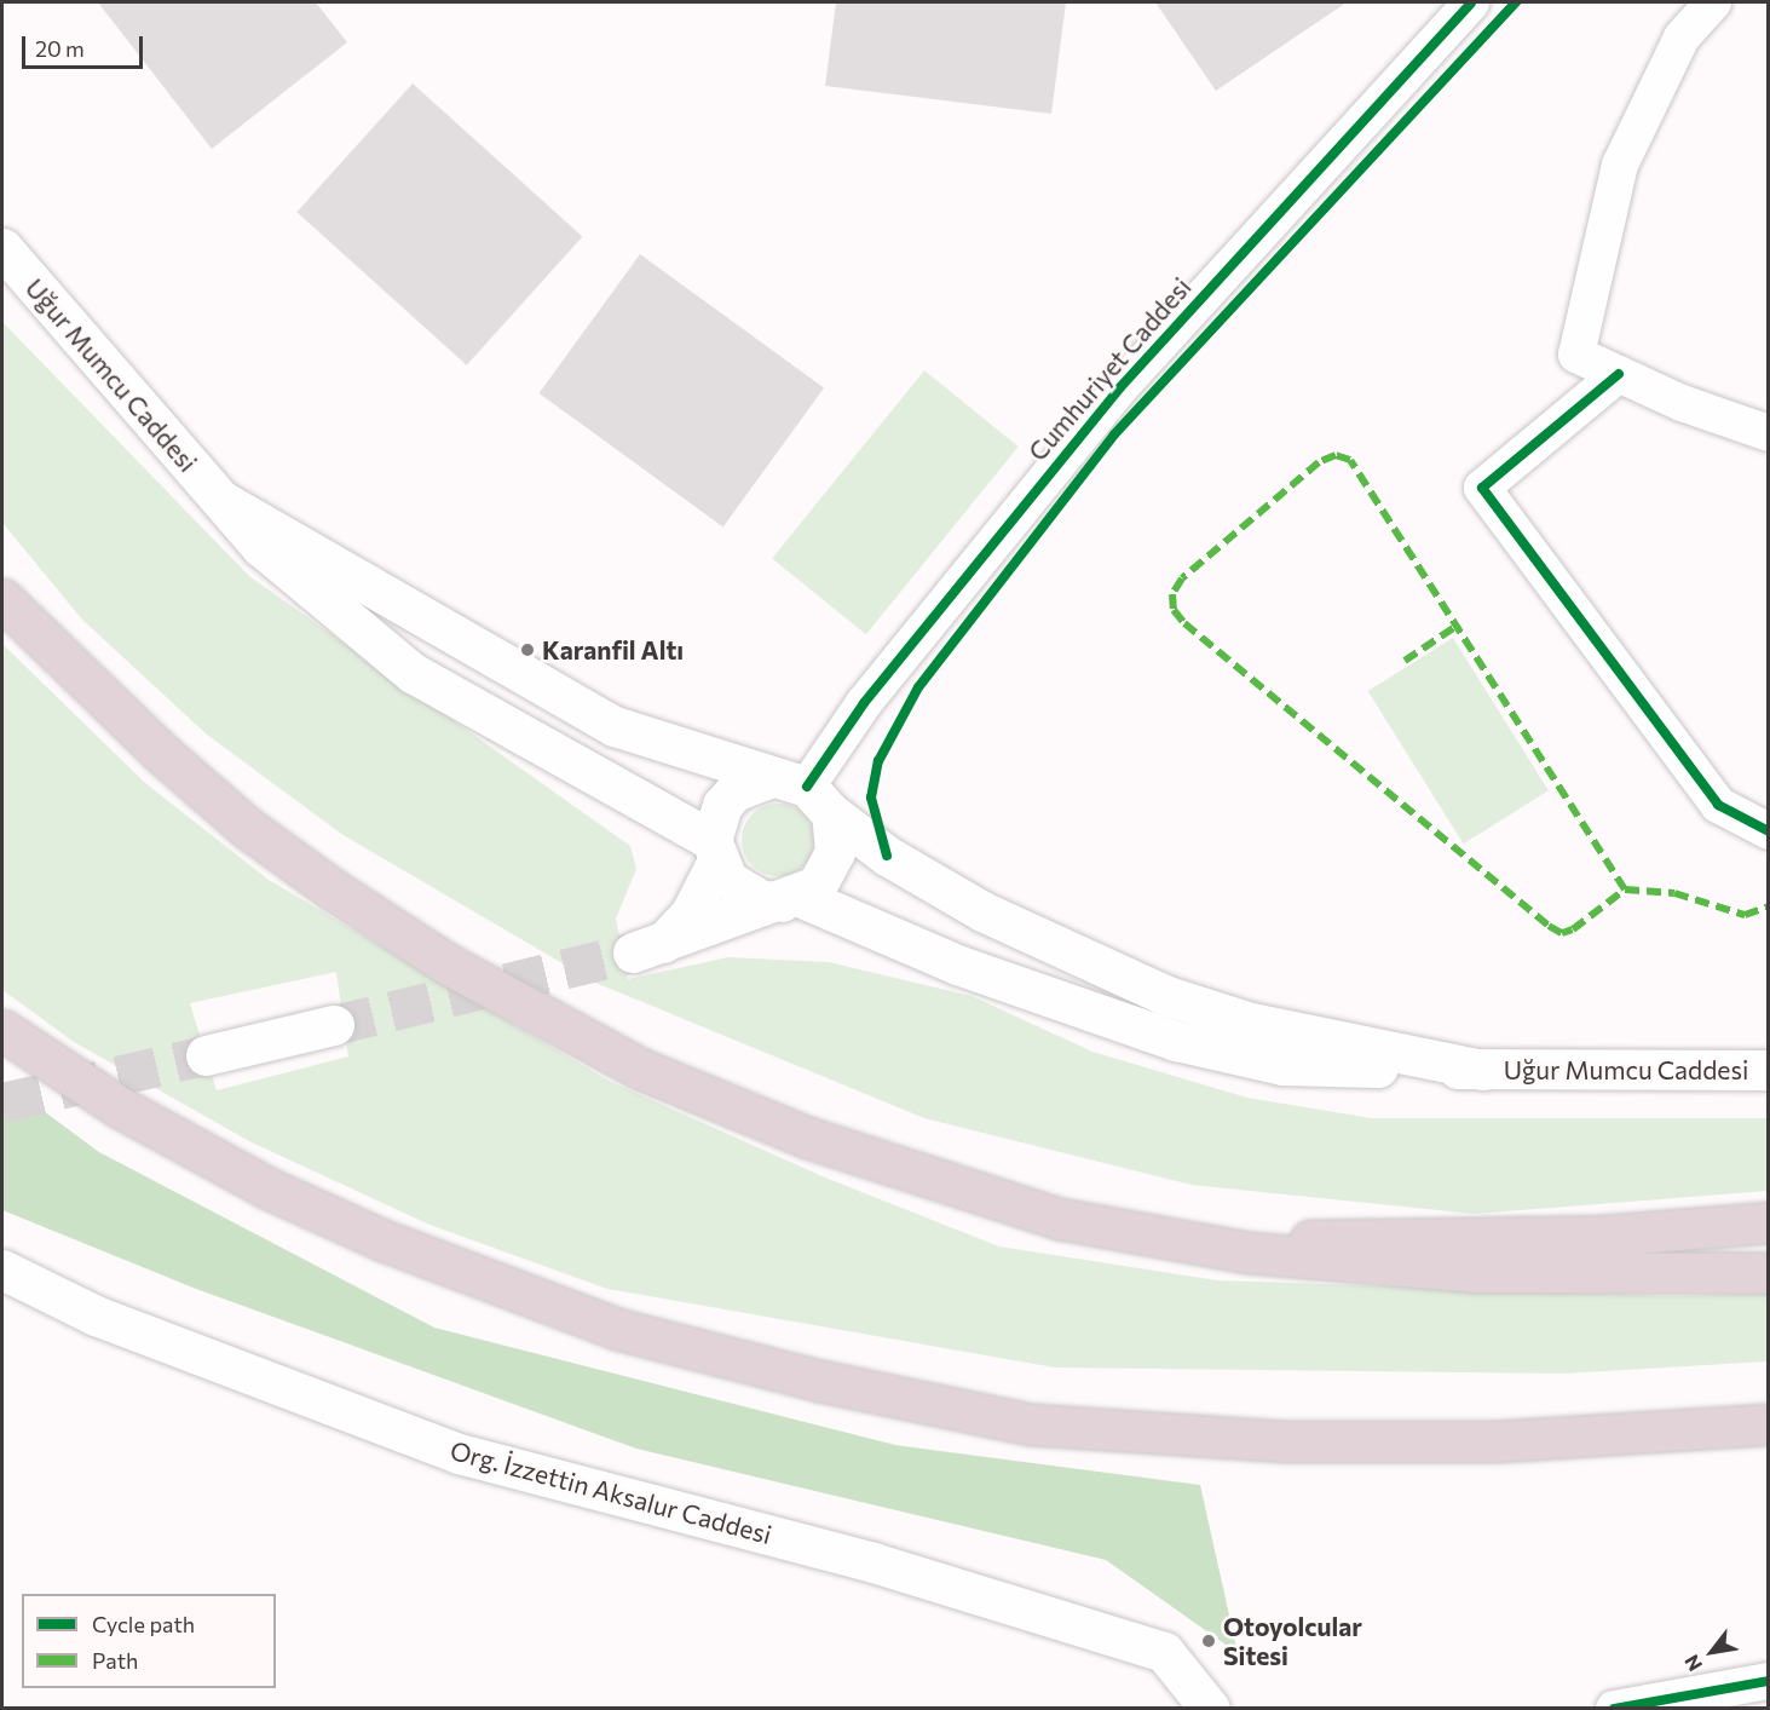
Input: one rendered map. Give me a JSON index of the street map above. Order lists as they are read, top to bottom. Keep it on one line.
{"streets":{"main road":["Uğur Mumcu Caddesi","Org. İzzettin Aksalur Caddesi"],"street":["Cumhuriyet Caddesi"]},"crossings":[["Cumhuriyet Caddesi","Uğur Mumcu Caddesi"]],"places":["Karanfil Altı","Otoyolcular Sitesi"],"legend":["Cycle path","Path"],"scale_bar":"20 m","north":"bottom left"}
